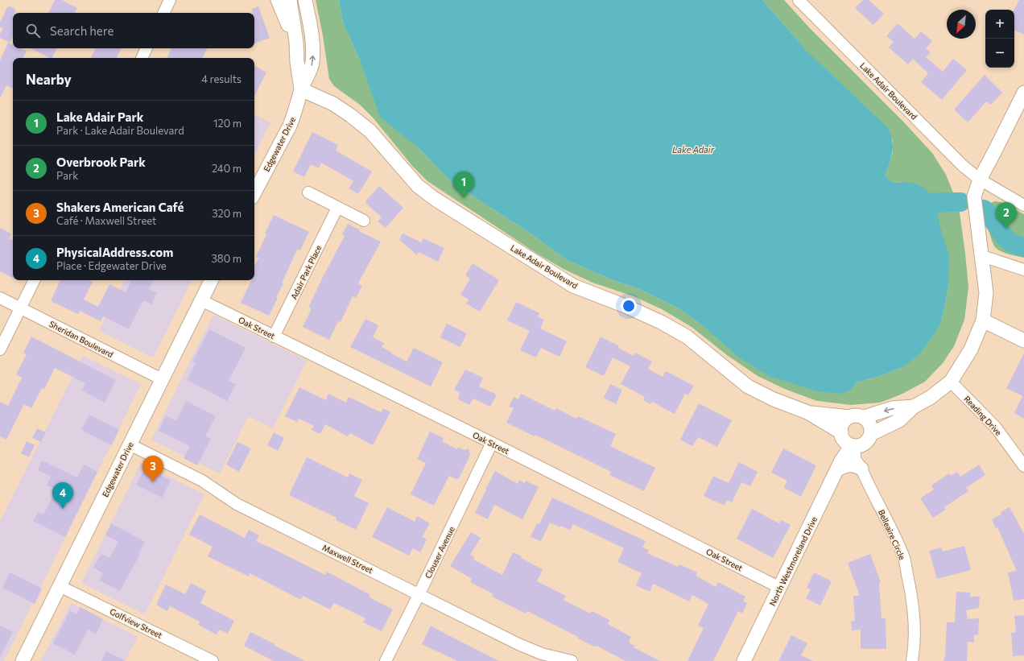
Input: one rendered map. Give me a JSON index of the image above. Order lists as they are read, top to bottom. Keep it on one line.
{"streets":{"street":["Lake Adair Boulevard","Edgewater Drive","Adair Park Place","Oak Street","Sheridan Boulevard","Reading Drive","Belleaire Circle","Clouser Avenue","Maxwell Street","North Westmoreland Drive","Golfview Street"]},"crossings":[["Lake Adair Boulevard","Edgewater Drive"],["Lake Adair Boulevard","North Westmoreland Drive"],["Edgewater Drive","Oak Street"],["Edgewater Drive","Sheridan Boulevard"],["Edgewater Drive","Maxwell Street"],["Edgewater Drive","Golfview Street"],["Adair Park Place","Oak Street"],["Oak Street","Clouser Avenue"],["Oak Street","North Westmoreland Drive"],["Clouser Avenue","Maxwell Street"]],"water":["Lake Adair"],"north":"bottom left","page":{"map_buttons":["+","−"],"search":"Search here","heading":["Nearby","4 results"],"list":[{"mark":"1","name":"Lake Adair Park","note":"Park · Lake Adair Boulevard","value":"120 m"},{"mark":"2","name":"Overbrook Park","note":"Park","value":"240 m"},{"mark":"3","name":"Shakers American Café","note":"Café · Maxwell Street","value":"320 m"},{"mark":"4","name":"PhysicalAddress.com","note":"Place · Edgewater Drive","value":"380 m"}],"pins":["1","2","3","4"]}}
